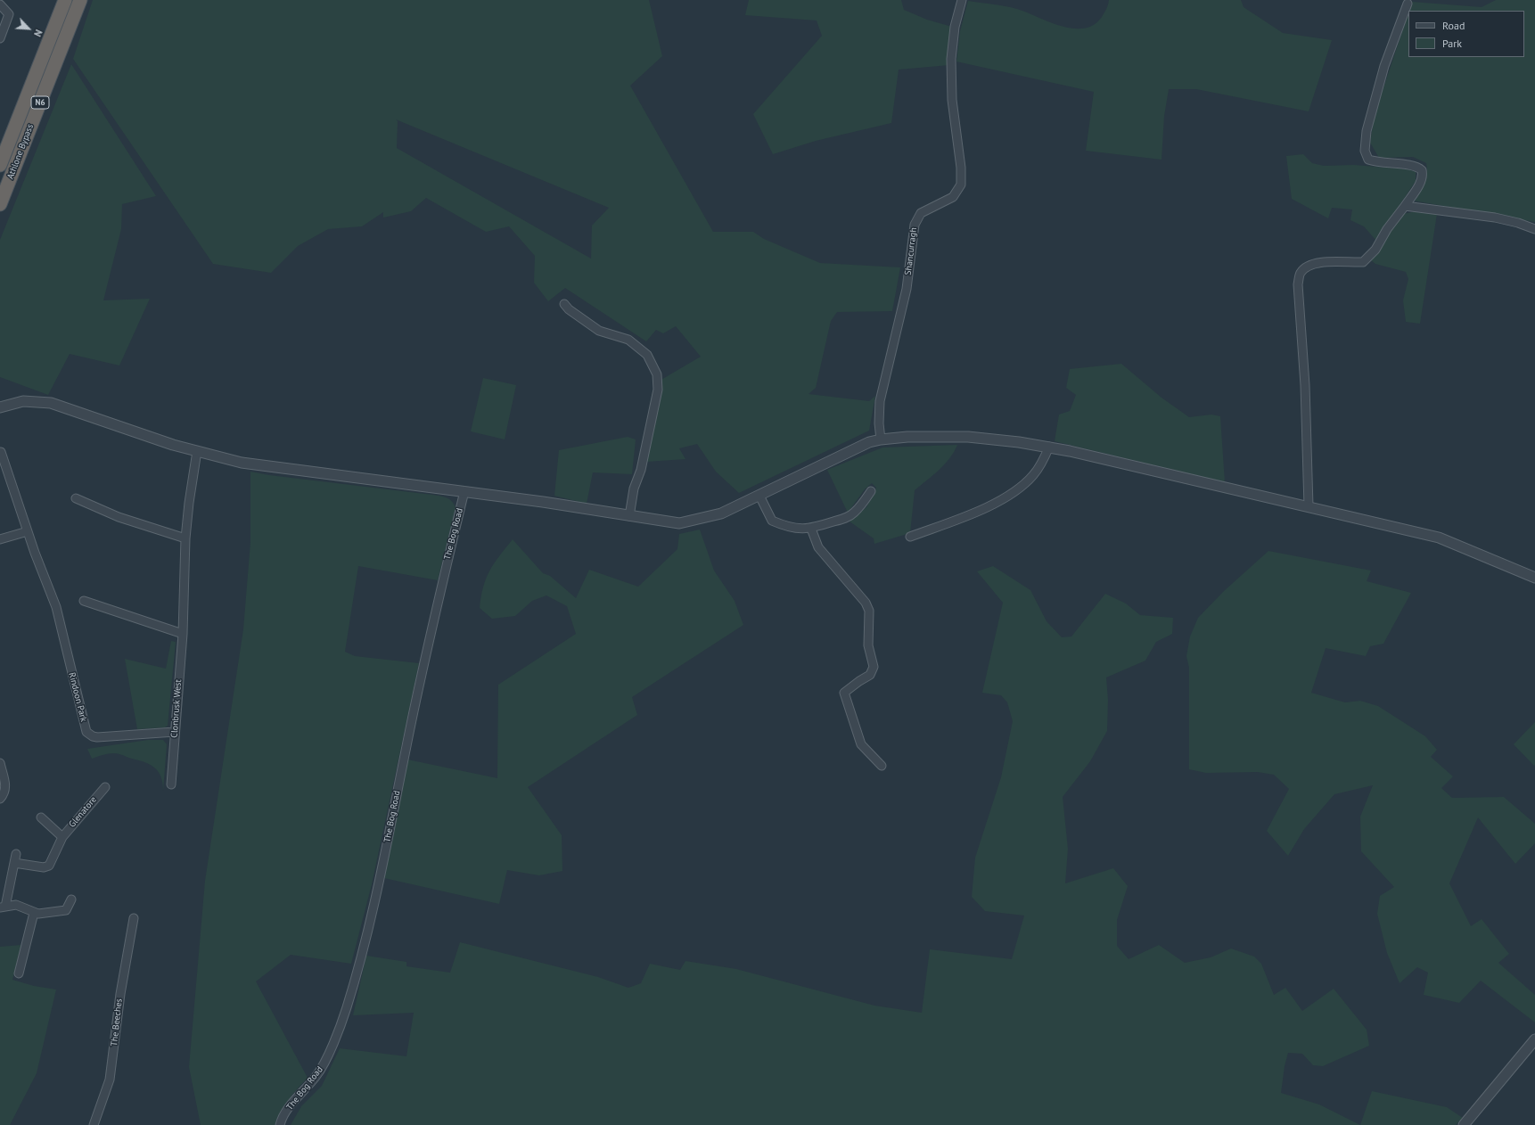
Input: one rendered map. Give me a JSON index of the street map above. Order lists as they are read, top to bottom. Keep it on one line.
{"streets":{"highway":["N6","Athlone Bypass"],"street":["Shancurragh","The Bog Road","Rindoon Park","Clonbrusk West","Glenatore","The Beeches"]},"crossings":[["Rindoon Park","Clonbrusk West"]],"legend":["Road","Park"],"north":"bottom right"}
